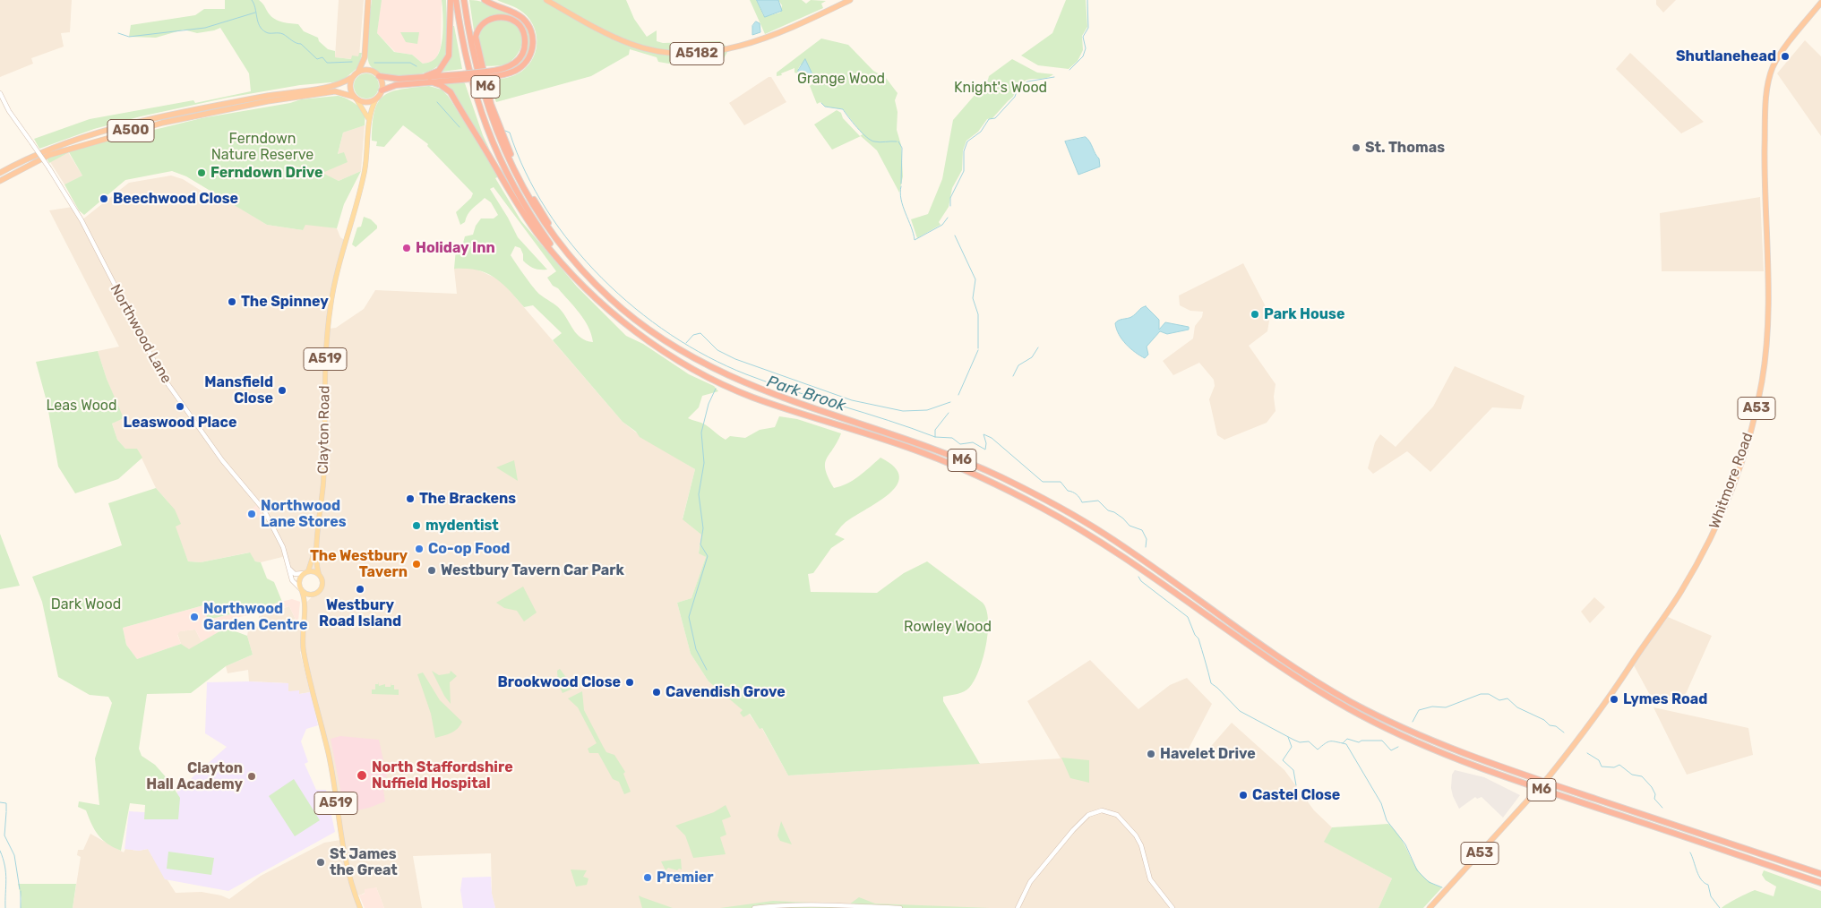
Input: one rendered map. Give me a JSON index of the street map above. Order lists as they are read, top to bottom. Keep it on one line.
{"streets":{"highway":["A5182","M6","A500","A53","Whitmore Road"],"main road":["A519","Clayton Road"],"street":["Northwood Lane"]},"crossings":[["M6","A500"],["M6","A519"],["A500","A519"],["Northwood Lane","Clayton Road"],["A519","Clayton Road"]],"water":["Park Brook"],"parks":["Grange Wood","Knight's Wood","Ferndown Nature Reserve","Leas Wood","Dark Wood","Rowley Wood"],"places":["Shutlanehead","St. Thomas","Ferndown Drive","Beechwood Close","Holiday Inn","The Spinney","Park House","Mansfield Close","Leaswood Place","The Brackens","Northwood Lane Stores","mydentist","Co-op Food","The Westbury Tavern","Westbury Tavern Car Park","Westbury Road Island","Northwood Garden Centre","Brookwood Close","Cavendish Grove","Lymes Road","Havelet Drive","North Staffordshire Nuffield Hospital","Clayton Hall Academy","Castel Close","St James the Great","Premier"]}
